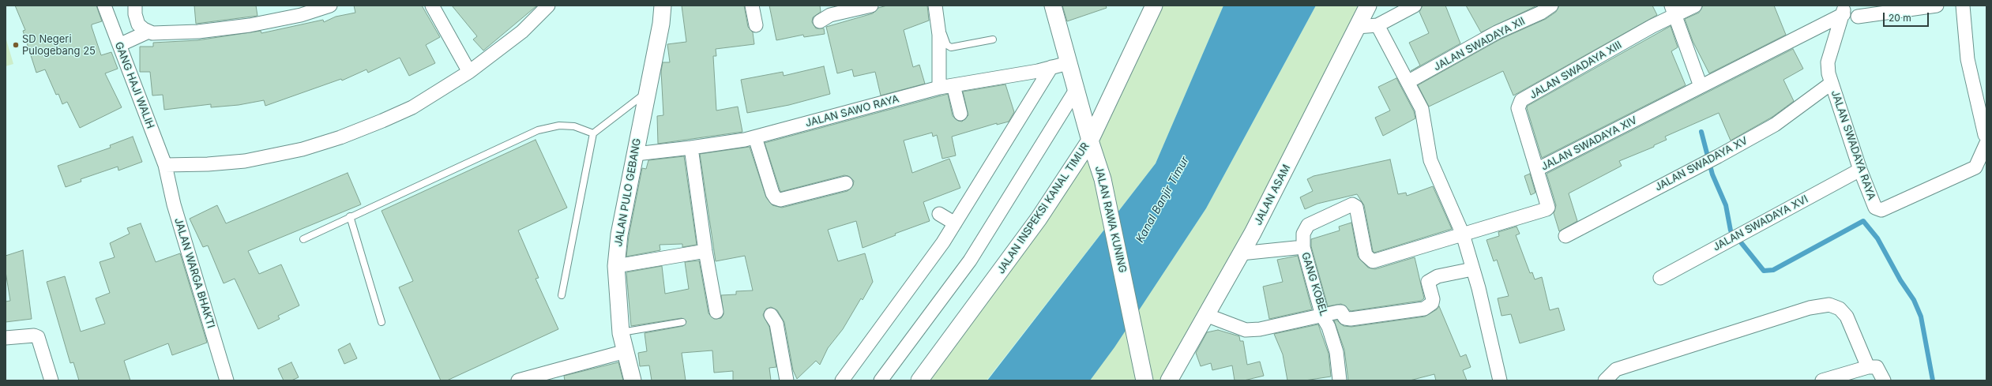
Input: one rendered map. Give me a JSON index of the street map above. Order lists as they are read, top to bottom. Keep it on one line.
{"streets":{"street":["JALAN SWADAYA XII","JALAN SWADAYA XIII","GANG HAJI WALIH","JALAN SAWO RAYA","JALAN SWADAYA XIV","JALAN SWADAYA RAYA","JALAN SWADAYA XV","JALAN PULO GEBANG","JALAN ASAM","JALAN INSPEKSI KANAL TIMUR","JALAN RAWA KUNING","JALAN SWADAYA XVI","JALAN WARGA BHAKTI","GANG KOBEL"]},"crossings":[["JALAN SWADAYA XIII","JALAN SWADAYA XIV"],["GANG HAJI WALIH","JALAN WARGA BHAKTI"],["JALAN SAWO RAYA","JALAN PULO GEBANG"],["JALAN SAWO RAYA","JALAN RAWA KUNING"],["JALAN SWADAYA XIV","JALAN SWADAYA RAYA"],["JALAN SWADAYA XIV","GANG KOBEL"],["JALAN SWADAYA RAYA","JALAN SWADAYA XV"],["JALAN SWADAYA RAYA","JALAN SWADAYA XVI"],["JALAN ASAM","GANG KOBEL"],["JALAN INSPEKSI KANAL TIMUR","JALAN RAWA KUNING"]],"water":["Kanal Banjir Timur"],"places":["SD Negeri Pulogebang 25"],"scale_bar":"20 m"}
